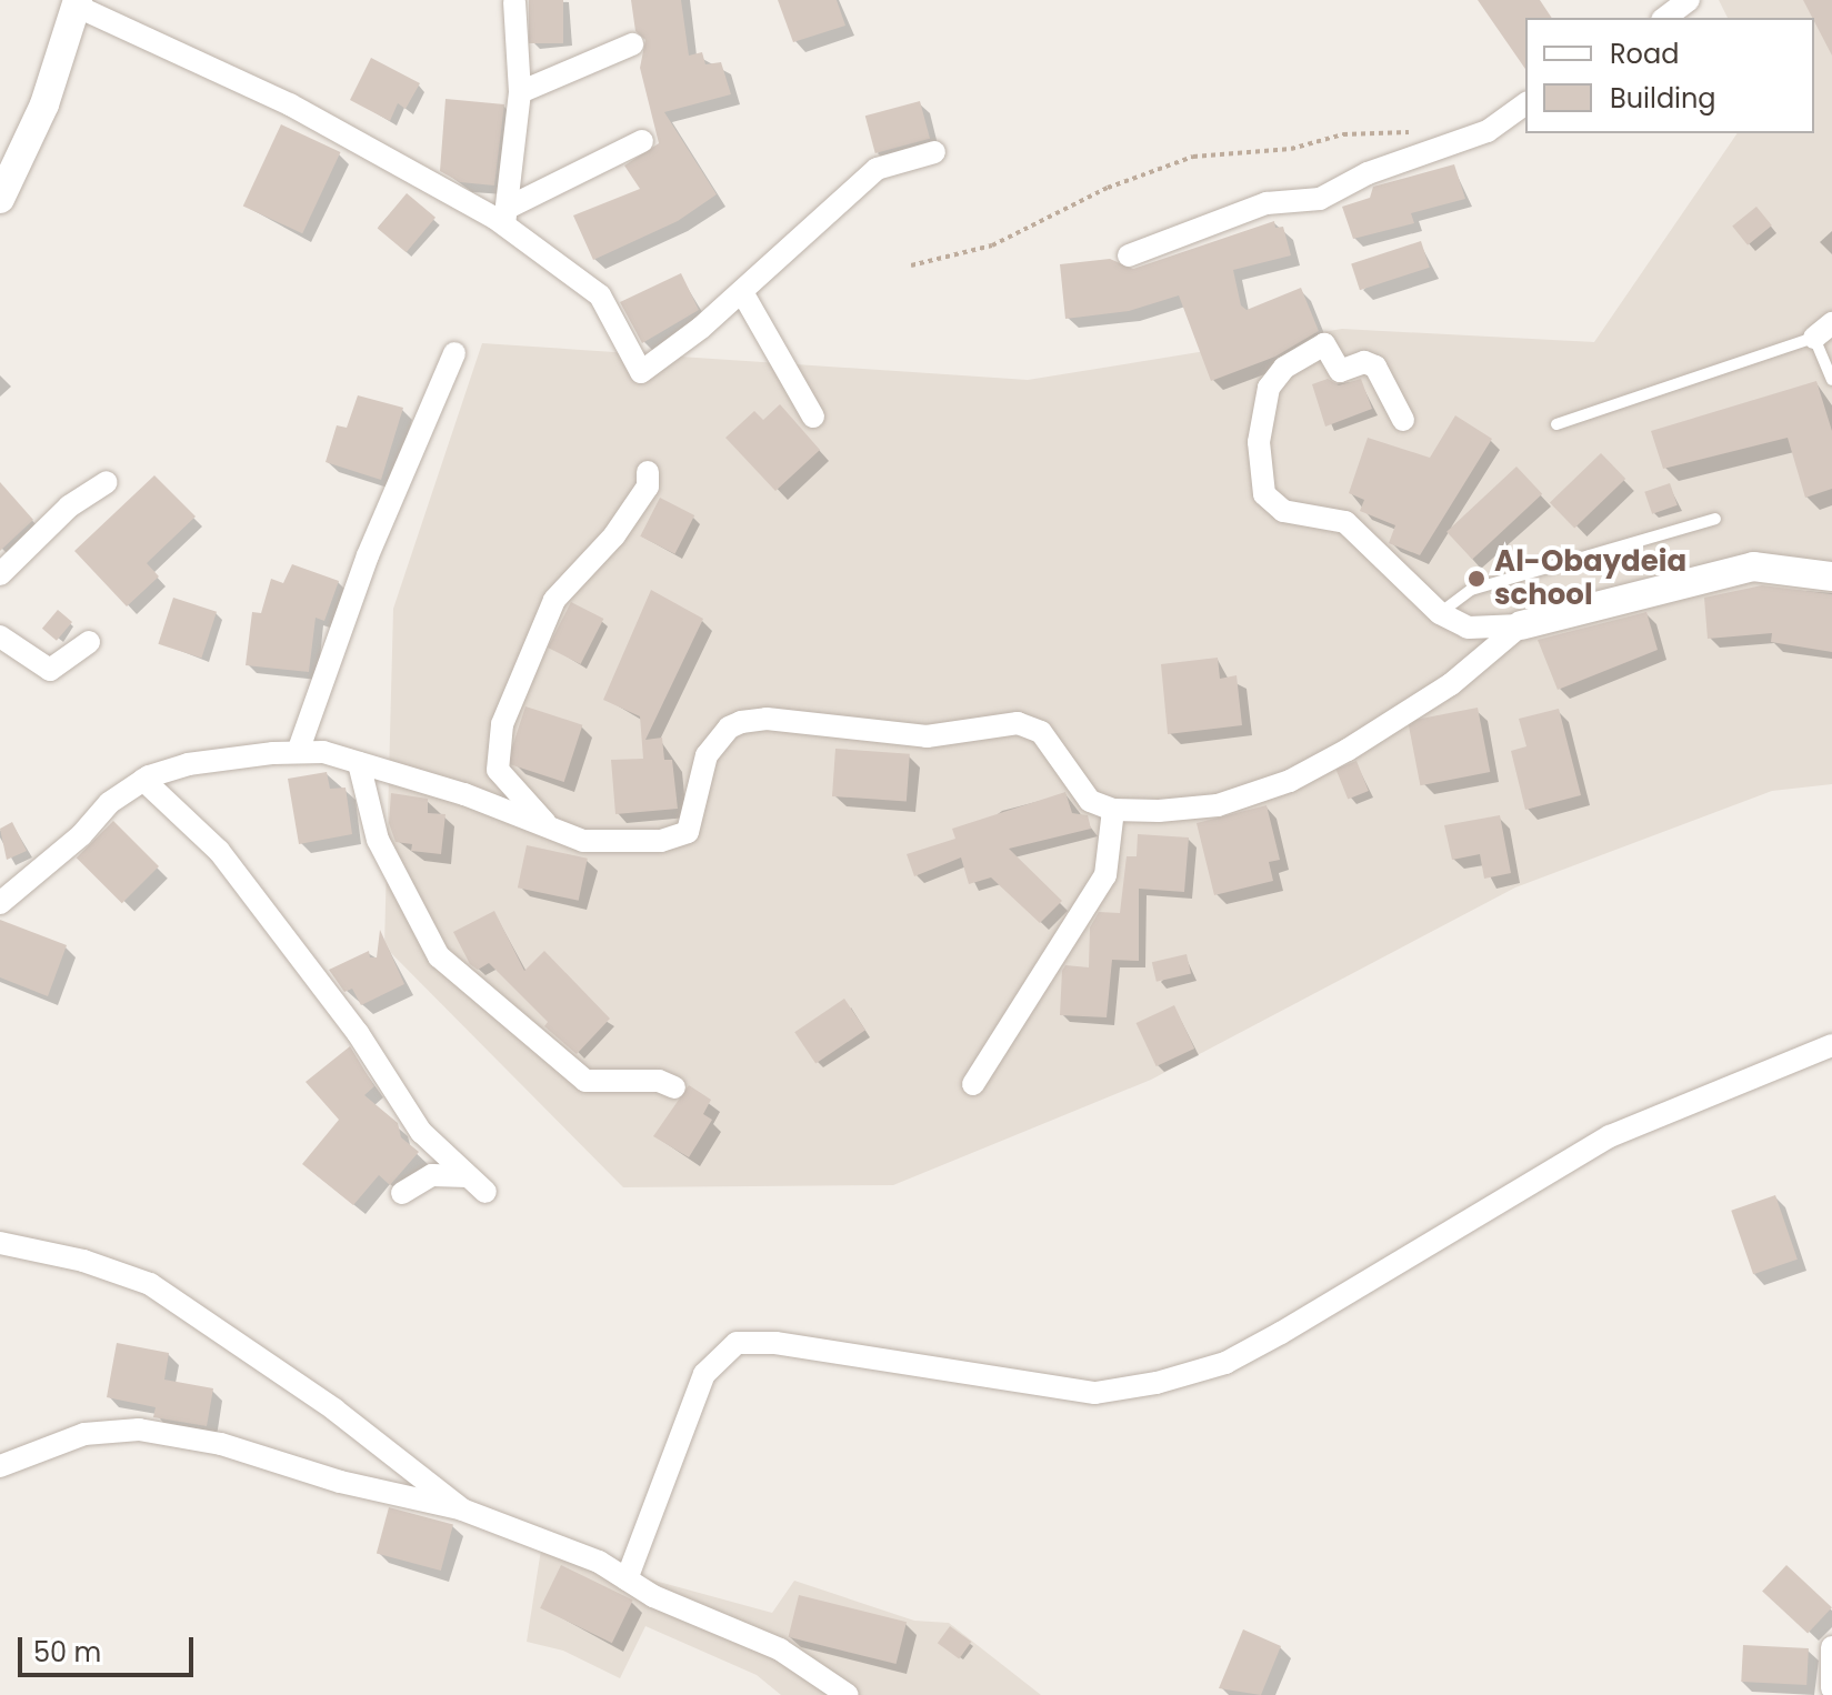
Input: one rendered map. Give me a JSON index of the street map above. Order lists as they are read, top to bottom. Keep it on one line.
{"places":["Al-Obaydeia school"],"legend":["Road","Building"],"scale_bar":"50 m"}
